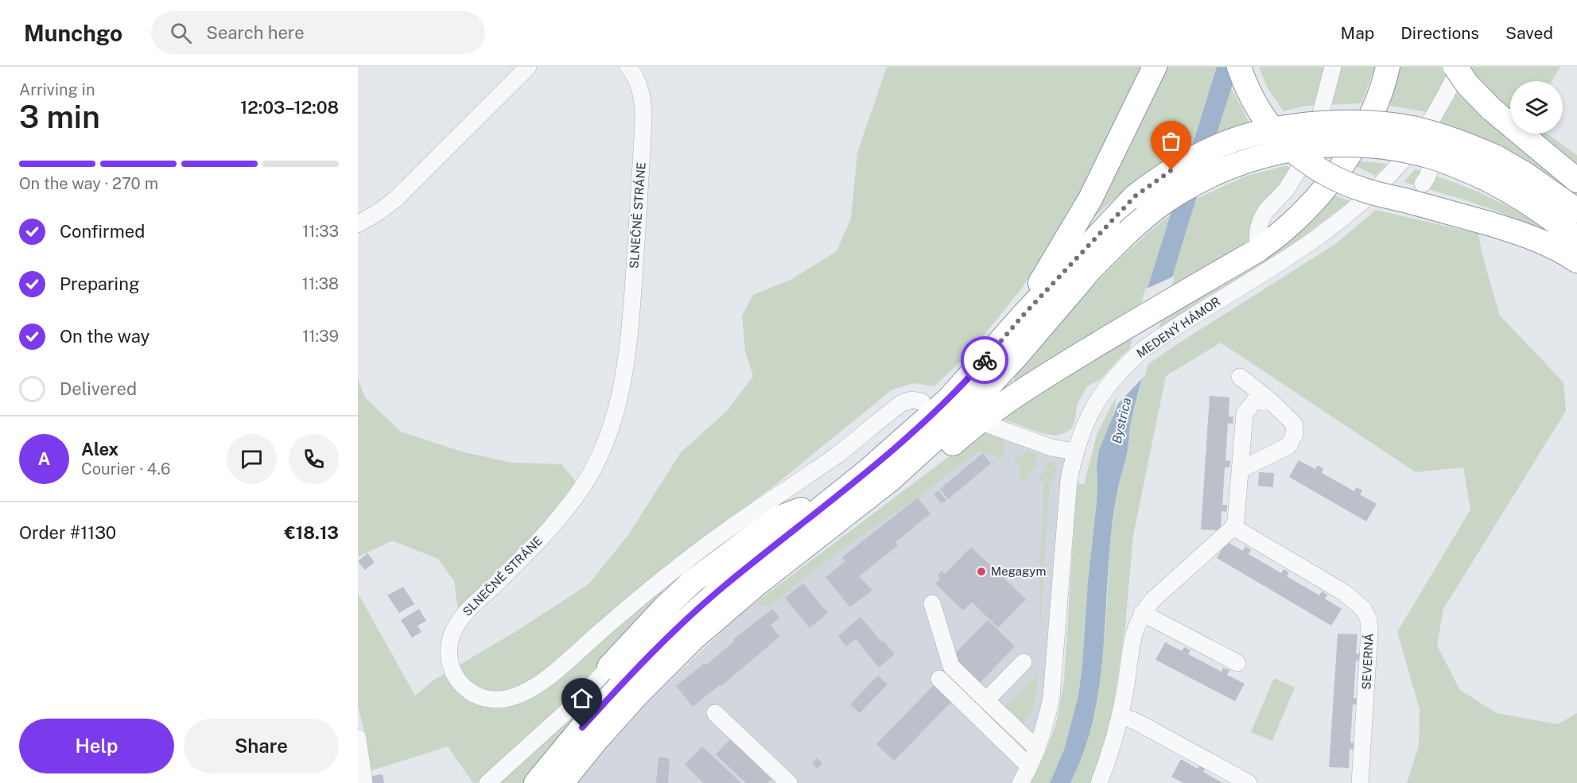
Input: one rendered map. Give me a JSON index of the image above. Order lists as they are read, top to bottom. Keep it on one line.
{"streets":{"street":["SLNEČNÉ STRÁNE","MEDENÝ HÁMOR","SEVERNÁ"]},"water":["Bystrica"],"places":["Megagym"],"page":{"header":"Munchgo","search":"Search here","nav":["Map","Directions","Saved"],"heading":["3 min","Arriving in","12:03–12:08"],"panel":["Alex","Courier · 4.6","Order #1130","€18.13"],"bar":"On the way · 270 m","list":[["Confirmed","11:33"],["Preparing","11:38"],["On the way","11:39"],"Delivered"],"round":"A","buttons":["Help","Share"]}}
